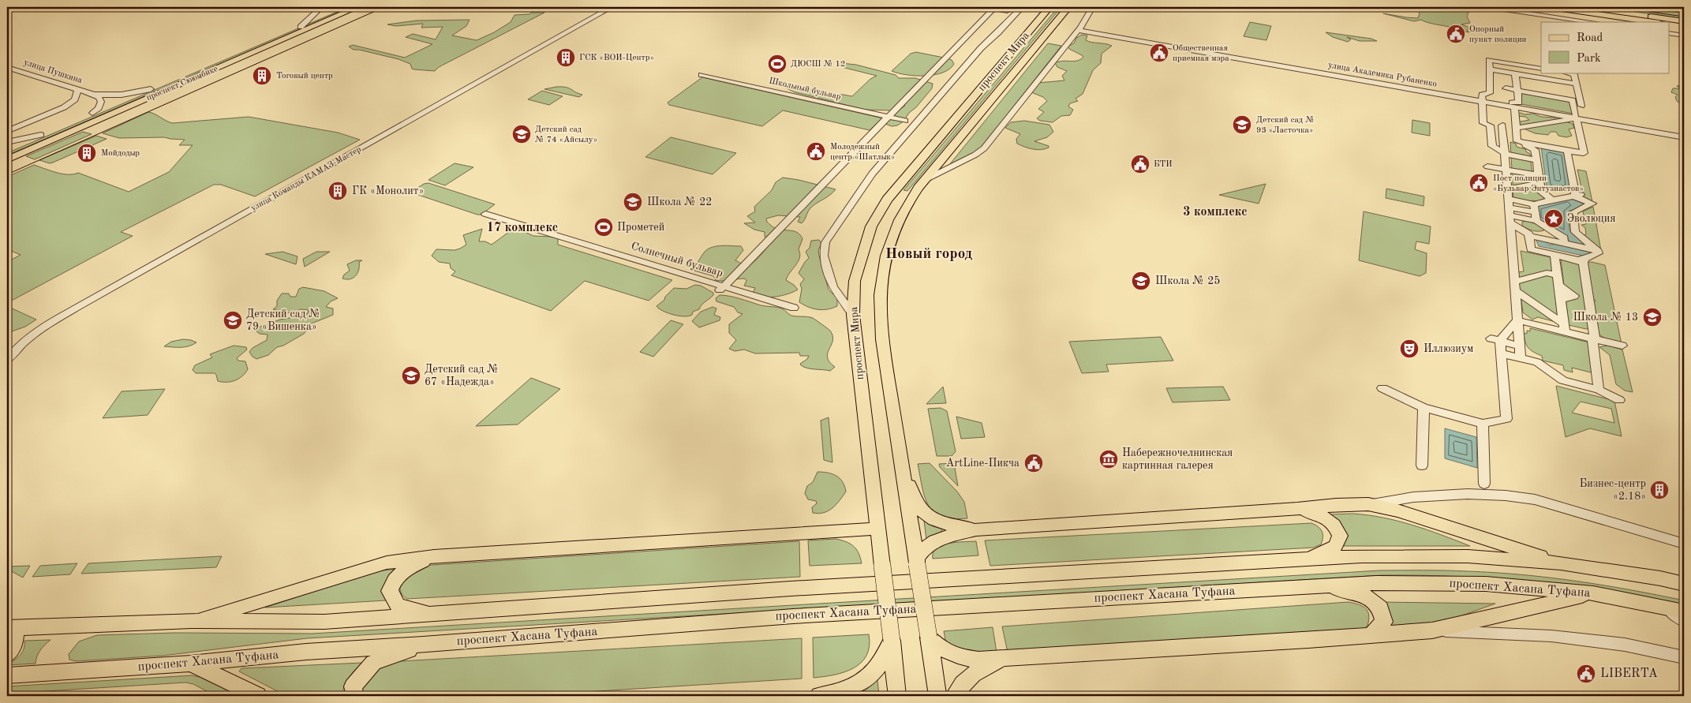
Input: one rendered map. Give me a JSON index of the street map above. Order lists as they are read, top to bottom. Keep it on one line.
{"streets":{"main road":["проспект Мира","проспект Сююмбике","проспект Хасана Туфана"],"street":["улица Пушкина","улица Академика Рубаненко","Школьный бульвар","улица Команды КАМАЗ-Мастер","Солнечный бульвар"]},"crossings":[["улица Пушкина","проспект Сююмбике"]],"districts":["3 комплекс","17 комплекс","Новый город"],"places":{"public building":["Опорный пункт полиции","Общественная приемная мэра","Молодежный центр «Шатлык»","БТИ","Пост полиции «Бульвар Энтузиастов»","ArtLine-Пикча","LIBERTA"],"building":["ГСК «ВОИ-Центр»","Тоговый центр","Мойдодыр","ГК «Монолит»","Бизнес-центр «2.18»"],"sports":["ДЮСШ № 12","Прометей"],"school or university":["Детский сад № 93 «Ласточка»","Детский сад № 74 «Айсылу»","Школа № 22","Школа № 25","Школа № 13","Детский сад № 79 «Вишенка»","Детский сад № 67 «Надежда»"],"place":["Эволюция"],"theatre":["Иллюзиум"],"museum":["Набережночелнинская картинная галерея"]},"legend":["Road","Park"]}
